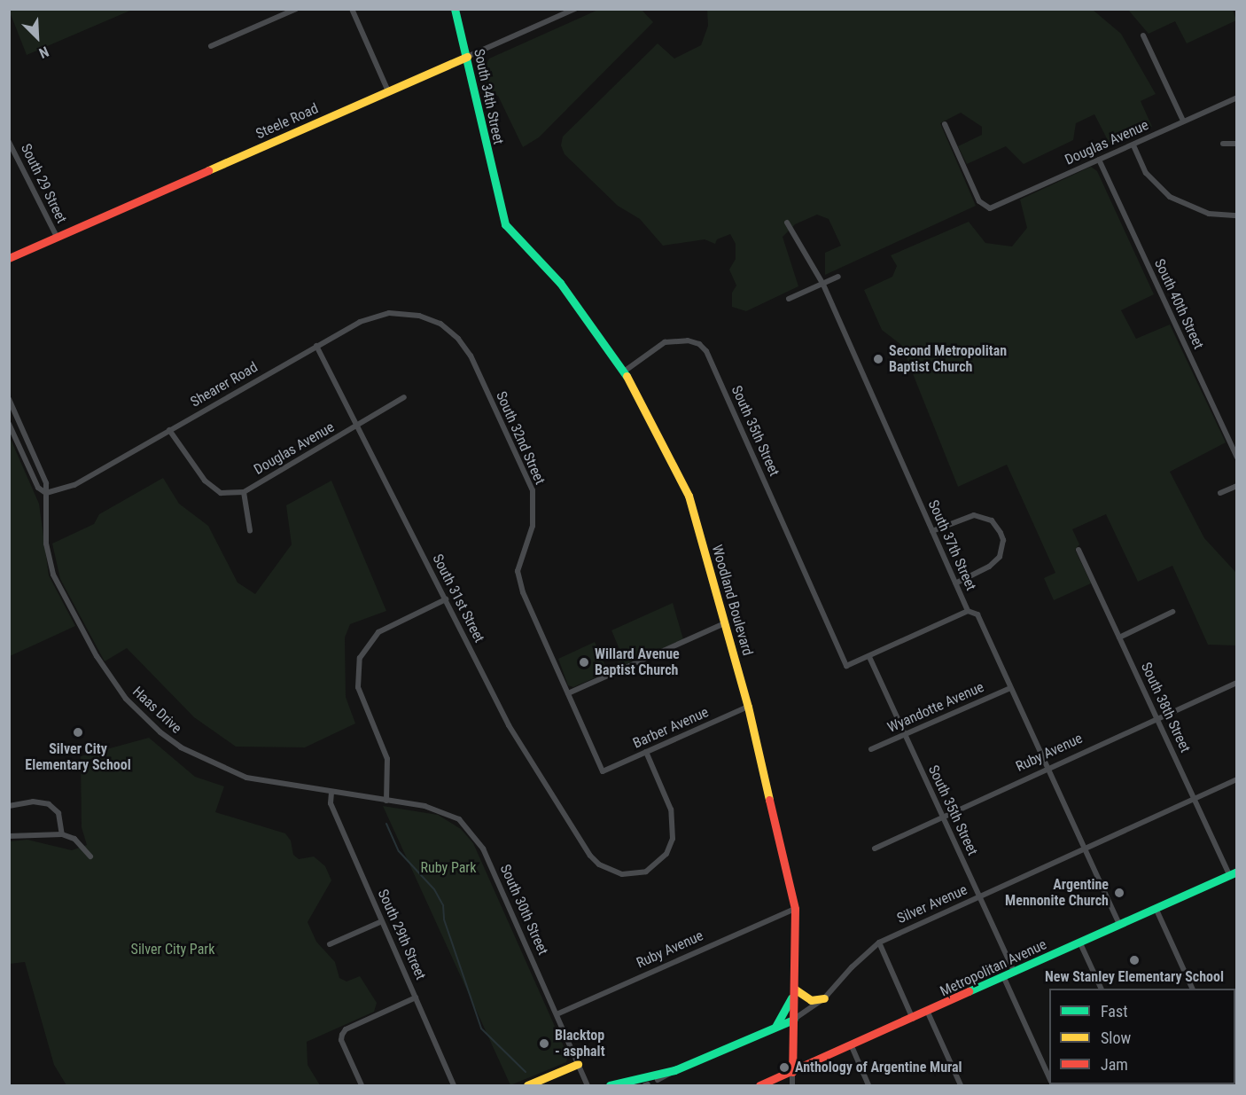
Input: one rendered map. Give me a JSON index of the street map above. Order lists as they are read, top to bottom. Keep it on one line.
{"streets":{"street":["South 34th Street","Steele Road","Douglas Avenue","South 29 Street","South 40th Street","Shearer Road","South 35th Street","South 32nd Street","South 37th Street","South 31st Street","Woodland Boulevard","Wyandotte Avenue","South 38th Street","Haas Drive","Barber Avenue","Ruby Avenue","Silver Avenue","South 30th Street","South 29th Street","Metropolitan Avenue"]},"crossings":[["South 34th Street","Steele Road"],["South 34th Street","Woodland Boulevard"],["Steele Road","South 29 Street"],["Douglas Avenue","South 40th Street"],["Douglas Avenue","South 31st Street"],["Shearer Road","South 32nd Street"],["Shearer Road","South 31st Street"],["Shearer Road","Haas Drive"],["South 35th Street","Woodland Boulevard"],["South 35th Street","Wyandotte Avenue"],["South 35th Street","Ruby Avenue"],["South 35th Street","Silver Avenue"],["South 35th Street","Metropolitan Avenue"],["South 32nd Street","Barber Avenue"],["South 37th Street","Wyandotte Avenue"],["South 37th Street","Ruby Avenue"],["South 37th Street","Silver Avenue"],["South 37th Street","Metropolitan Avenue"],["South 31st Street","Barber Avenue"],["Woodland Boulevard","Barber Avenue"],["Woodland Boulevard","Ruby Avenue"],["Woodland Boulevard","Silver Avenue"],["Woodland Boulevard","Metropolitan Avenue"],["South 38th Street","Ruby Avenue"],["South 38th Street","Silver Avenue"],["South 38th Street","Metropolitan Avenue"],["Haas Drive","South 30th Street"],["Haas Drive","South 29th Street"],["Ruby Avenue","South 30th Street"]],"parks":["Ruby Park","Silver City Park"],"places":["Second Metropolitan Baptist Church","Willard Avenue Baptist Church","Silver City Elementary School","Argentine Mennonite Church","New Stanley Elementary School","Blacktop - asphalt","Anthology of Argentine Mural"],"legend":["Fast","Slow","Jam"],"north":"bottom right"}
